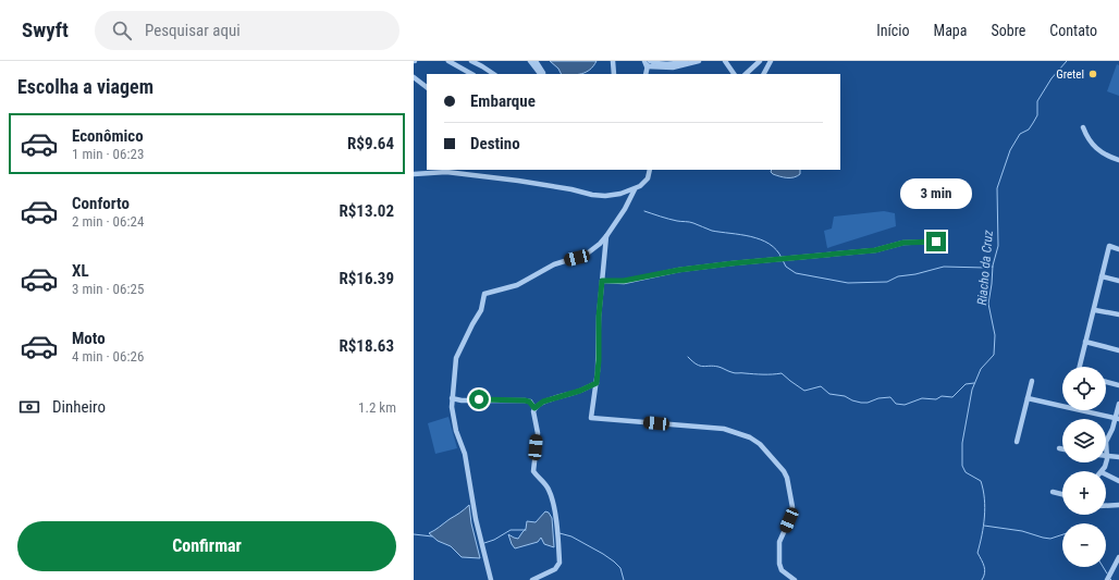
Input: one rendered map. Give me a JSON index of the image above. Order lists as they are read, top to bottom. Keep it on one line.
{"water":["Riacho da Cruz"],"places":["Gretel"],"page":{"header":"Swyft","search":"Pesquisar aqui","nav":["Início","Mapa","Sobre","Contato"],"heading":"Escolha a viagem","banner":["Embarque","Destino"],"list":[{"name":"Econômico","note":"1 min · 06:23","value":"R$9.64"},{"name":"Conforto","note":"2 min · 06:24","value":"R$13.02"},{"name":"XL","note":"3 min · 06:25","value":"R$16.39"},{"name":"Moto","note":"4 min · 06:26","value":"R$18.63"}],"bubble":"3 min","map_buttons":["+","−"],"pay":["Dinheiro","1.2 km"],"buttons":"Confirmar"}}
